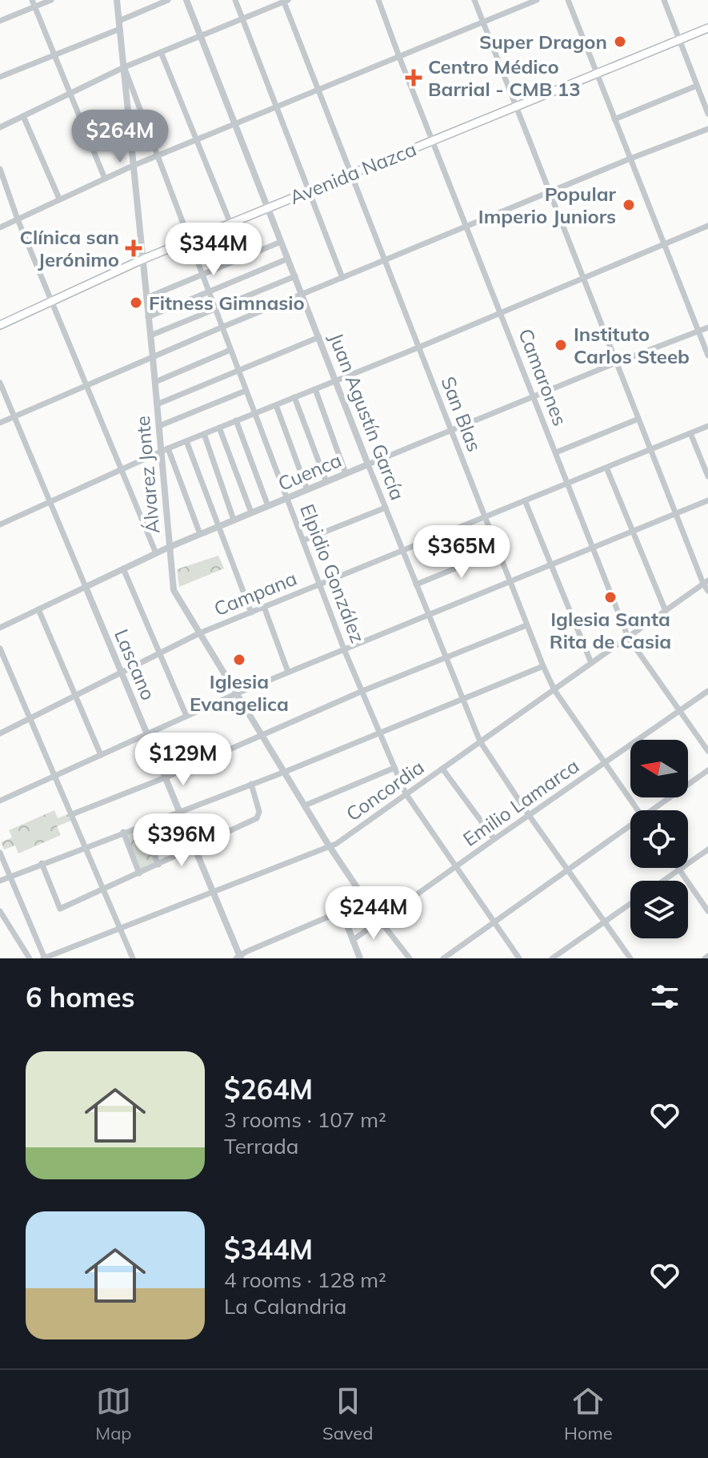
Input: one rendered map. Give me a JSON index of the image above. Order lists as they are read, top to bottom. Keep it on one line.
{"streets":{"main road":["Avenida Nazca"],"street":["Camarones","San Blas","Juan Agustín García","Cuenca","Álvarez Jonte","Elpidio González","Campana","Lascano","Concordia","Emilio Lamarca"]},"crossings":[["Avenida Nazca","Camarones"],["Avenida Nazca","San Blas"],["Avenida Nazca","Juan Agustín García"],["Avenida Nazca","Álvarez Jonte"],["Avenida Nazca","Elpidio González"],["Camarones","Cuenca"],["Camarones","Campana"],["Camarones","Concordia"],["Camarones","Emilio Lamarca"],["San Blas","Cuenca"],["San Blas","Campana"],["San Blas","Concordia"],["San Blas","Emilio Lamarca"],["Juan Agustín García","Cuenca"],["Juan Agustín García","Campana"],["Juan Agustín García","Concordia"],["Juan Agustín García","Emilio Lamarca"],["Cuenca","Álvarez Jonte"],["Cuenca","Elpidio González"],["Cuenca","Lascano"],["Álvarez Jonte","Elpidio González"],["Álvarez Jonte","Campana"],["Álvarez Jonte","Concordia"],["Elpidio González","Campana"],["Elpidio González","Concordia"],["Elpidio González","Emilio Lamarca"],["Campana","Lascano"],["Lascano","Concordia"]],"places":{"other":["Super Dragon","Popular Imperio Juniors","Fitness Gimnasio","Instituto Carlos Steeb","Iglesia Santa Rita de Casia","Iglesia Evangelica"],"health":["Centro Médico Barrial - CMB 13","Clínica san Jerónimo"]},"north":"left","page":{"price":["$264M","$344M","$365M","$129M","$396M","$244M"],"heading":"6 homes","list":[{"name":"$264M","note":"3 rooms · 107 m² · Terrada"},{"name":"$344M","note":"4 rooms · 128 m² · La Calandria"}],"tabs":["Map","Saved","Home"]}}
